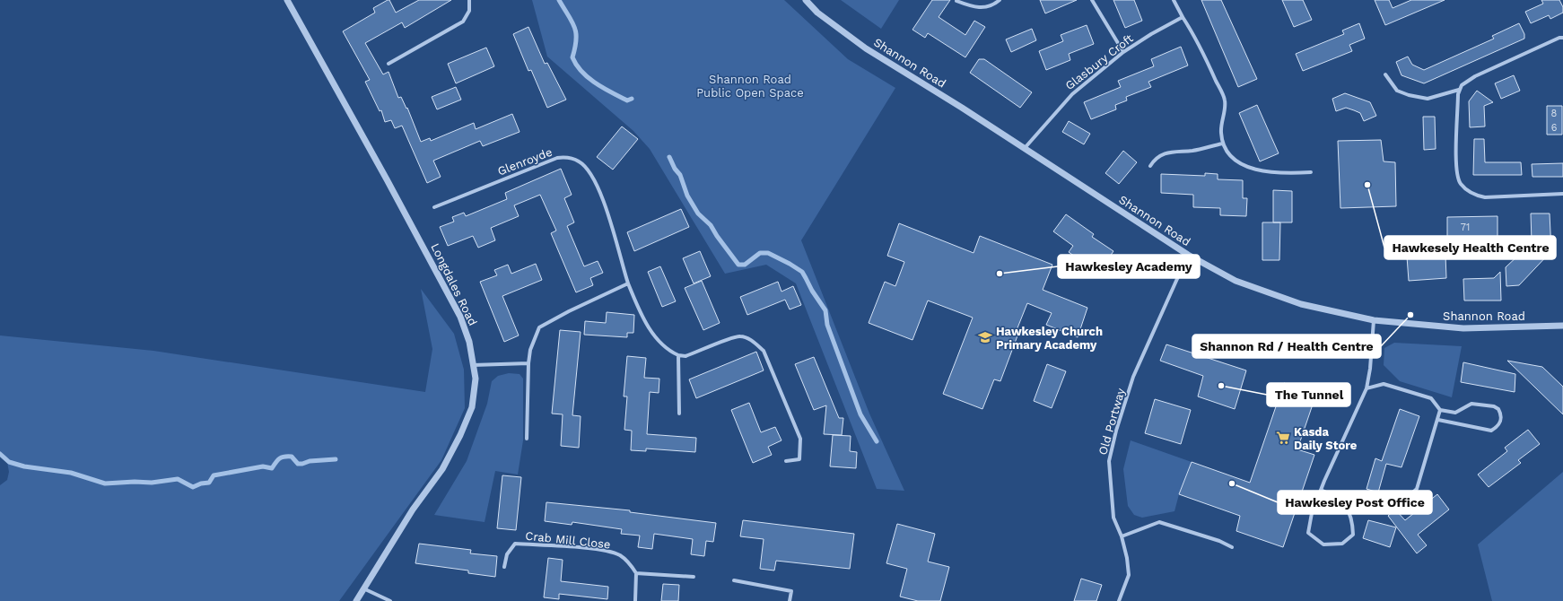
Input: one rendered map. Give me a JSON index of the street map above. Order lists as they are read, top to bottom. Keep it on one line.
{"streets":{"street":["Glasbury Croft","Shannon Road","Glenroyde","Longdales Road","Old Portway","Crab Mill Close"]},"crossings":[["Glasbury Croft","Shannon Road"],["Shannon Road","Old Portway"]],"parks":["Shannon Road Public Open Space"],"places":{"other":["Hawkesely Health Centre","Hawkesley Academy","Shannon Rd / Health Centre","The Tunnel","Hawkesley Post Office"],"school or university":["Hawkesley Church Primary Academy"],"supermarket":["Kasda Daily Store"]},"house_numbers":["8","6","71"]}
